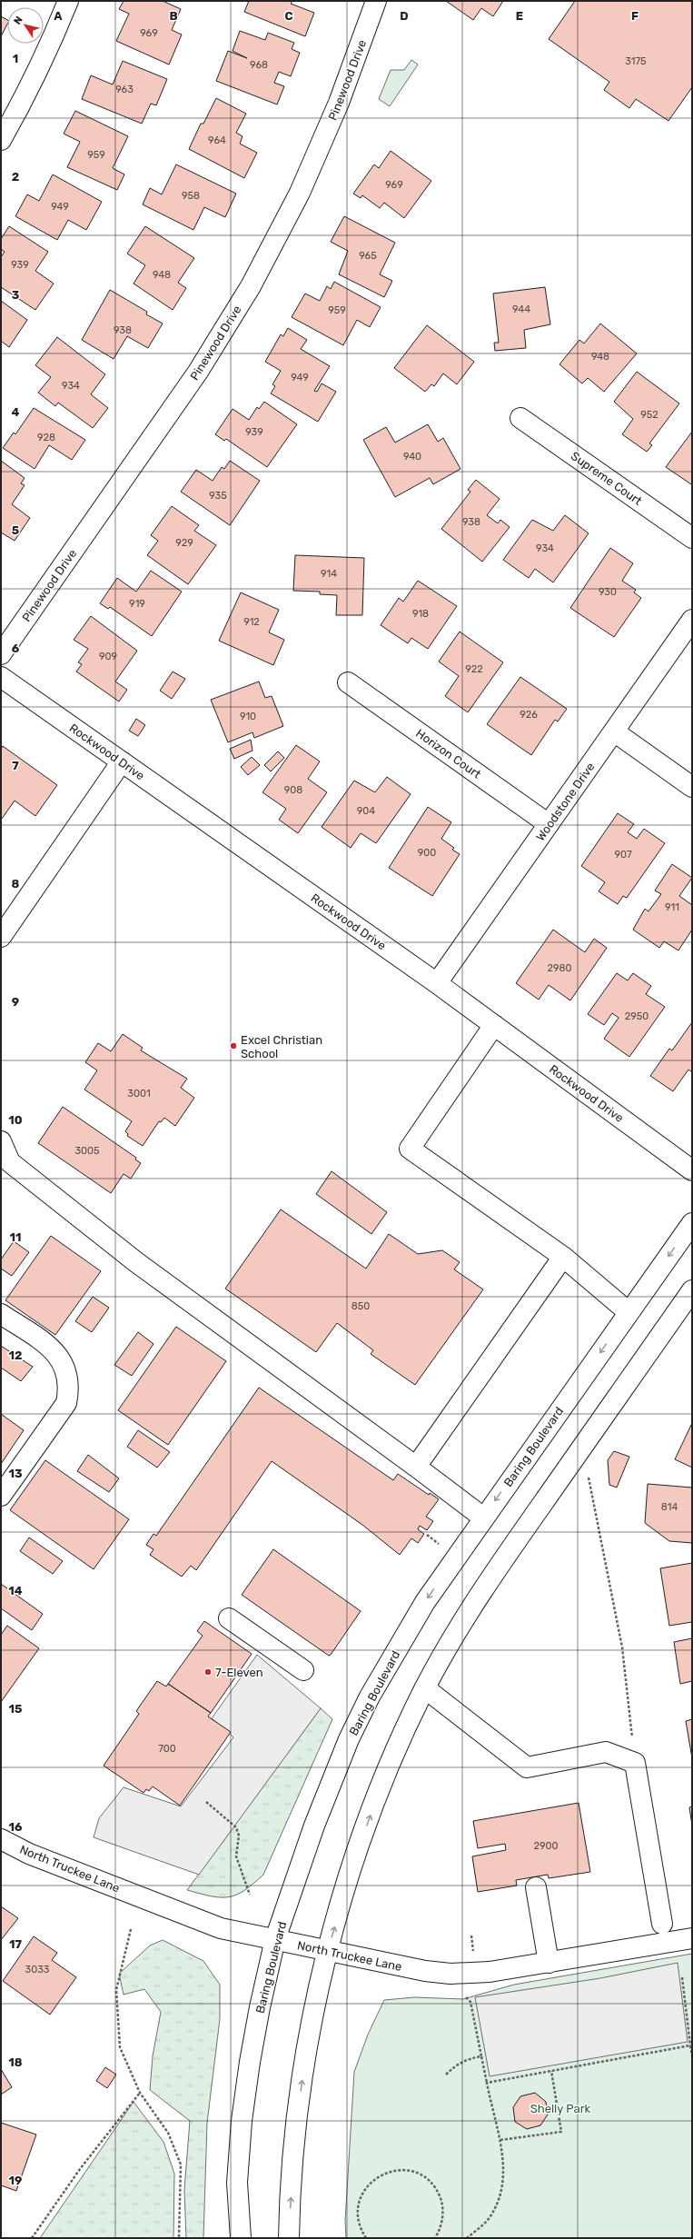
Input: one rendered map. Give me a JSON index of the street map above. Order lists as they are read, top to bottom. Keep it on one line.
{"streets":{"street":["Pinewood Drive","Supreme Court","Rockwood Drive","Horizon Court","Woodstone Drive","Baring Boulevard","North Truckee Lane"]},"crossings":[["Rockwood Drive","Woodstone Drive"],["Horizon Court","Woodstone Drive"],["Baring Boulevard","North Truckee Lane"]],"parks":["Shelly Park"],"places":["Excel Christian School","7-Eleven"],"house_numbers":["969","3175","968","963","964","959","969","958","949","965","939","948","944","959","938","948","949","934","952","939","928","940","935","938","929","934","914","930","919","918","912","909","922","926","910","908","904","900","907","911","2980","2950","3001","3005","850","814","700","2900","3033"],"north":"top left","grid":{"columns":["A","B","C","D","E","F"],"rows":["1","2","3","4","5","6","7","8","9","10","11","12","13","14","15","16","17","18","19"]}}
